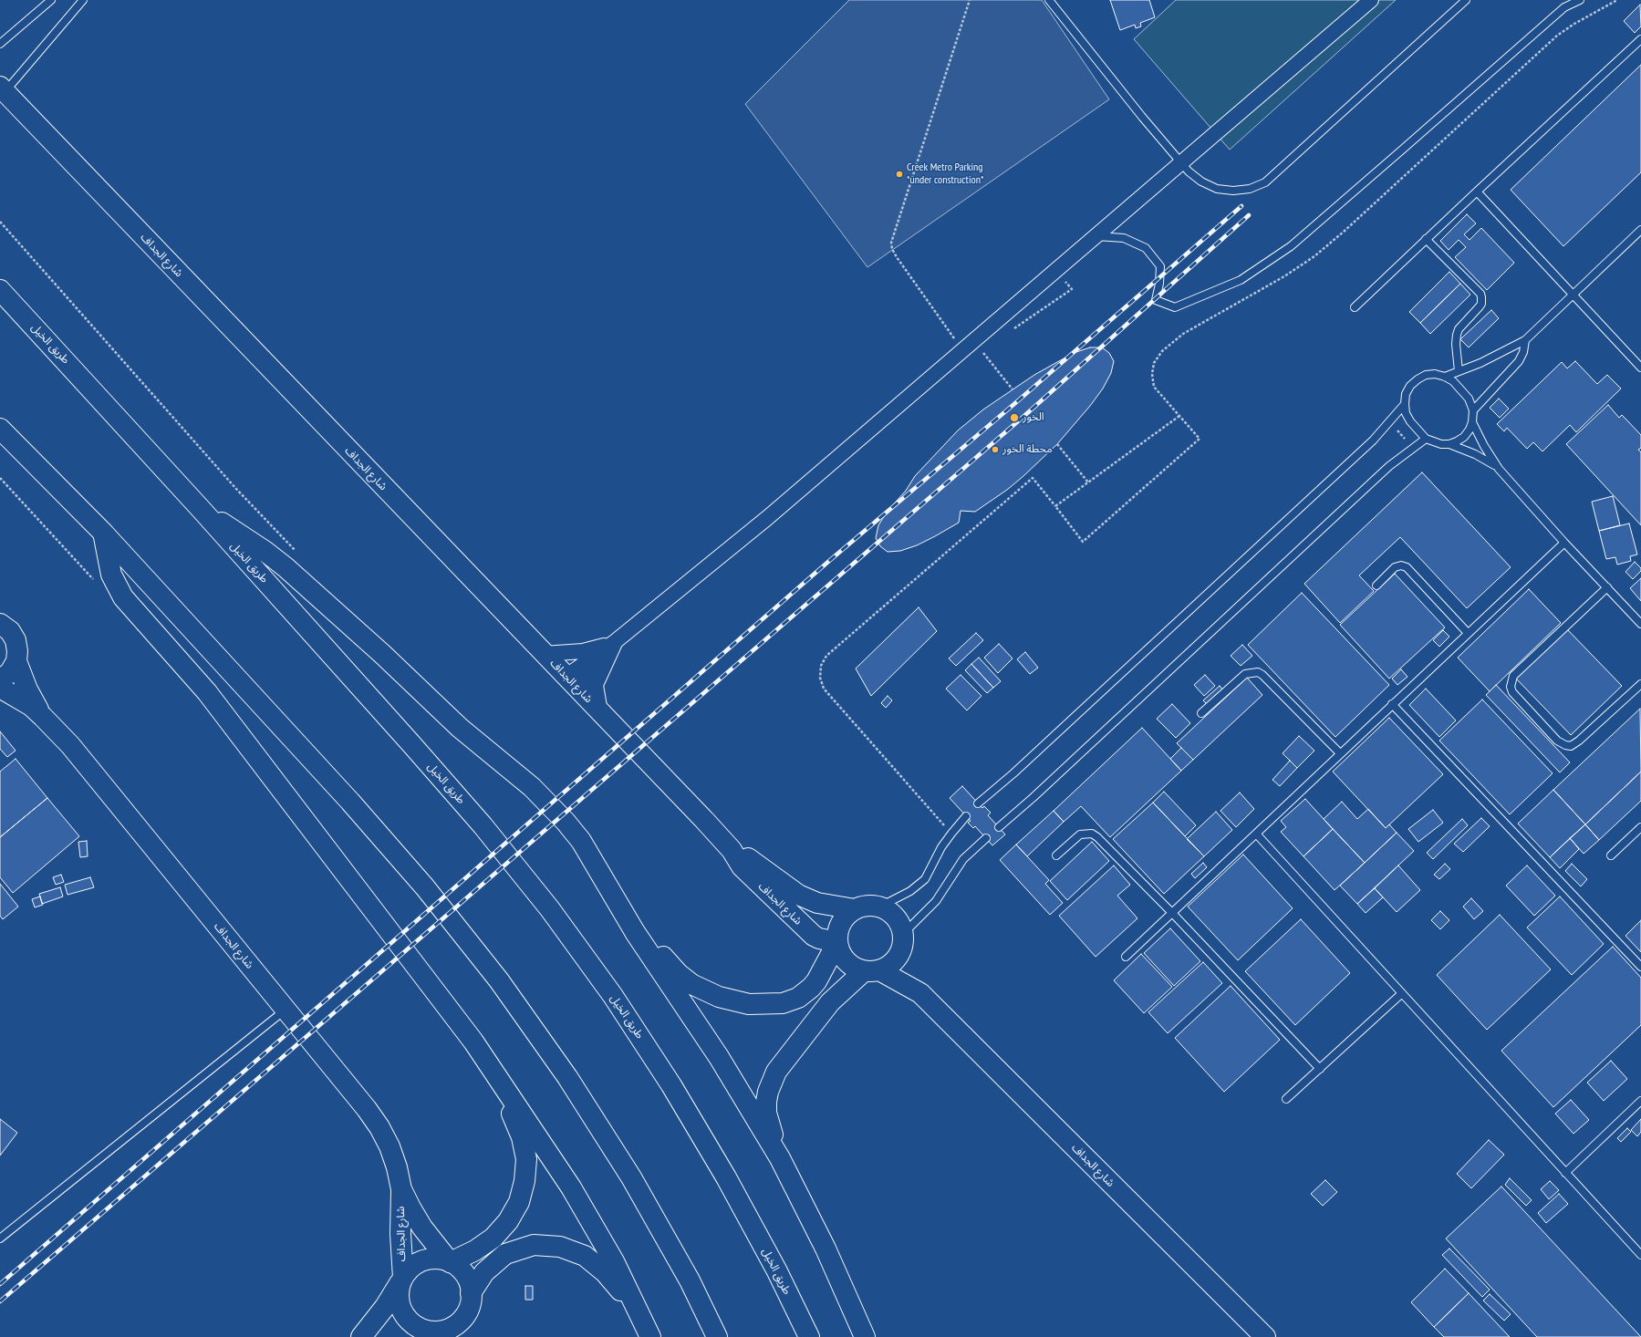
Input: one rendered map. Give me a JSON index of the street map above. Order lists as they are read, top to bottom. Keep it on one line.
{"streets":{"main road":["شارع الجداف","طريق الخيل"]},"places":["Creek Metro Parking *under construction*","الخور","محطة الخور"]}
